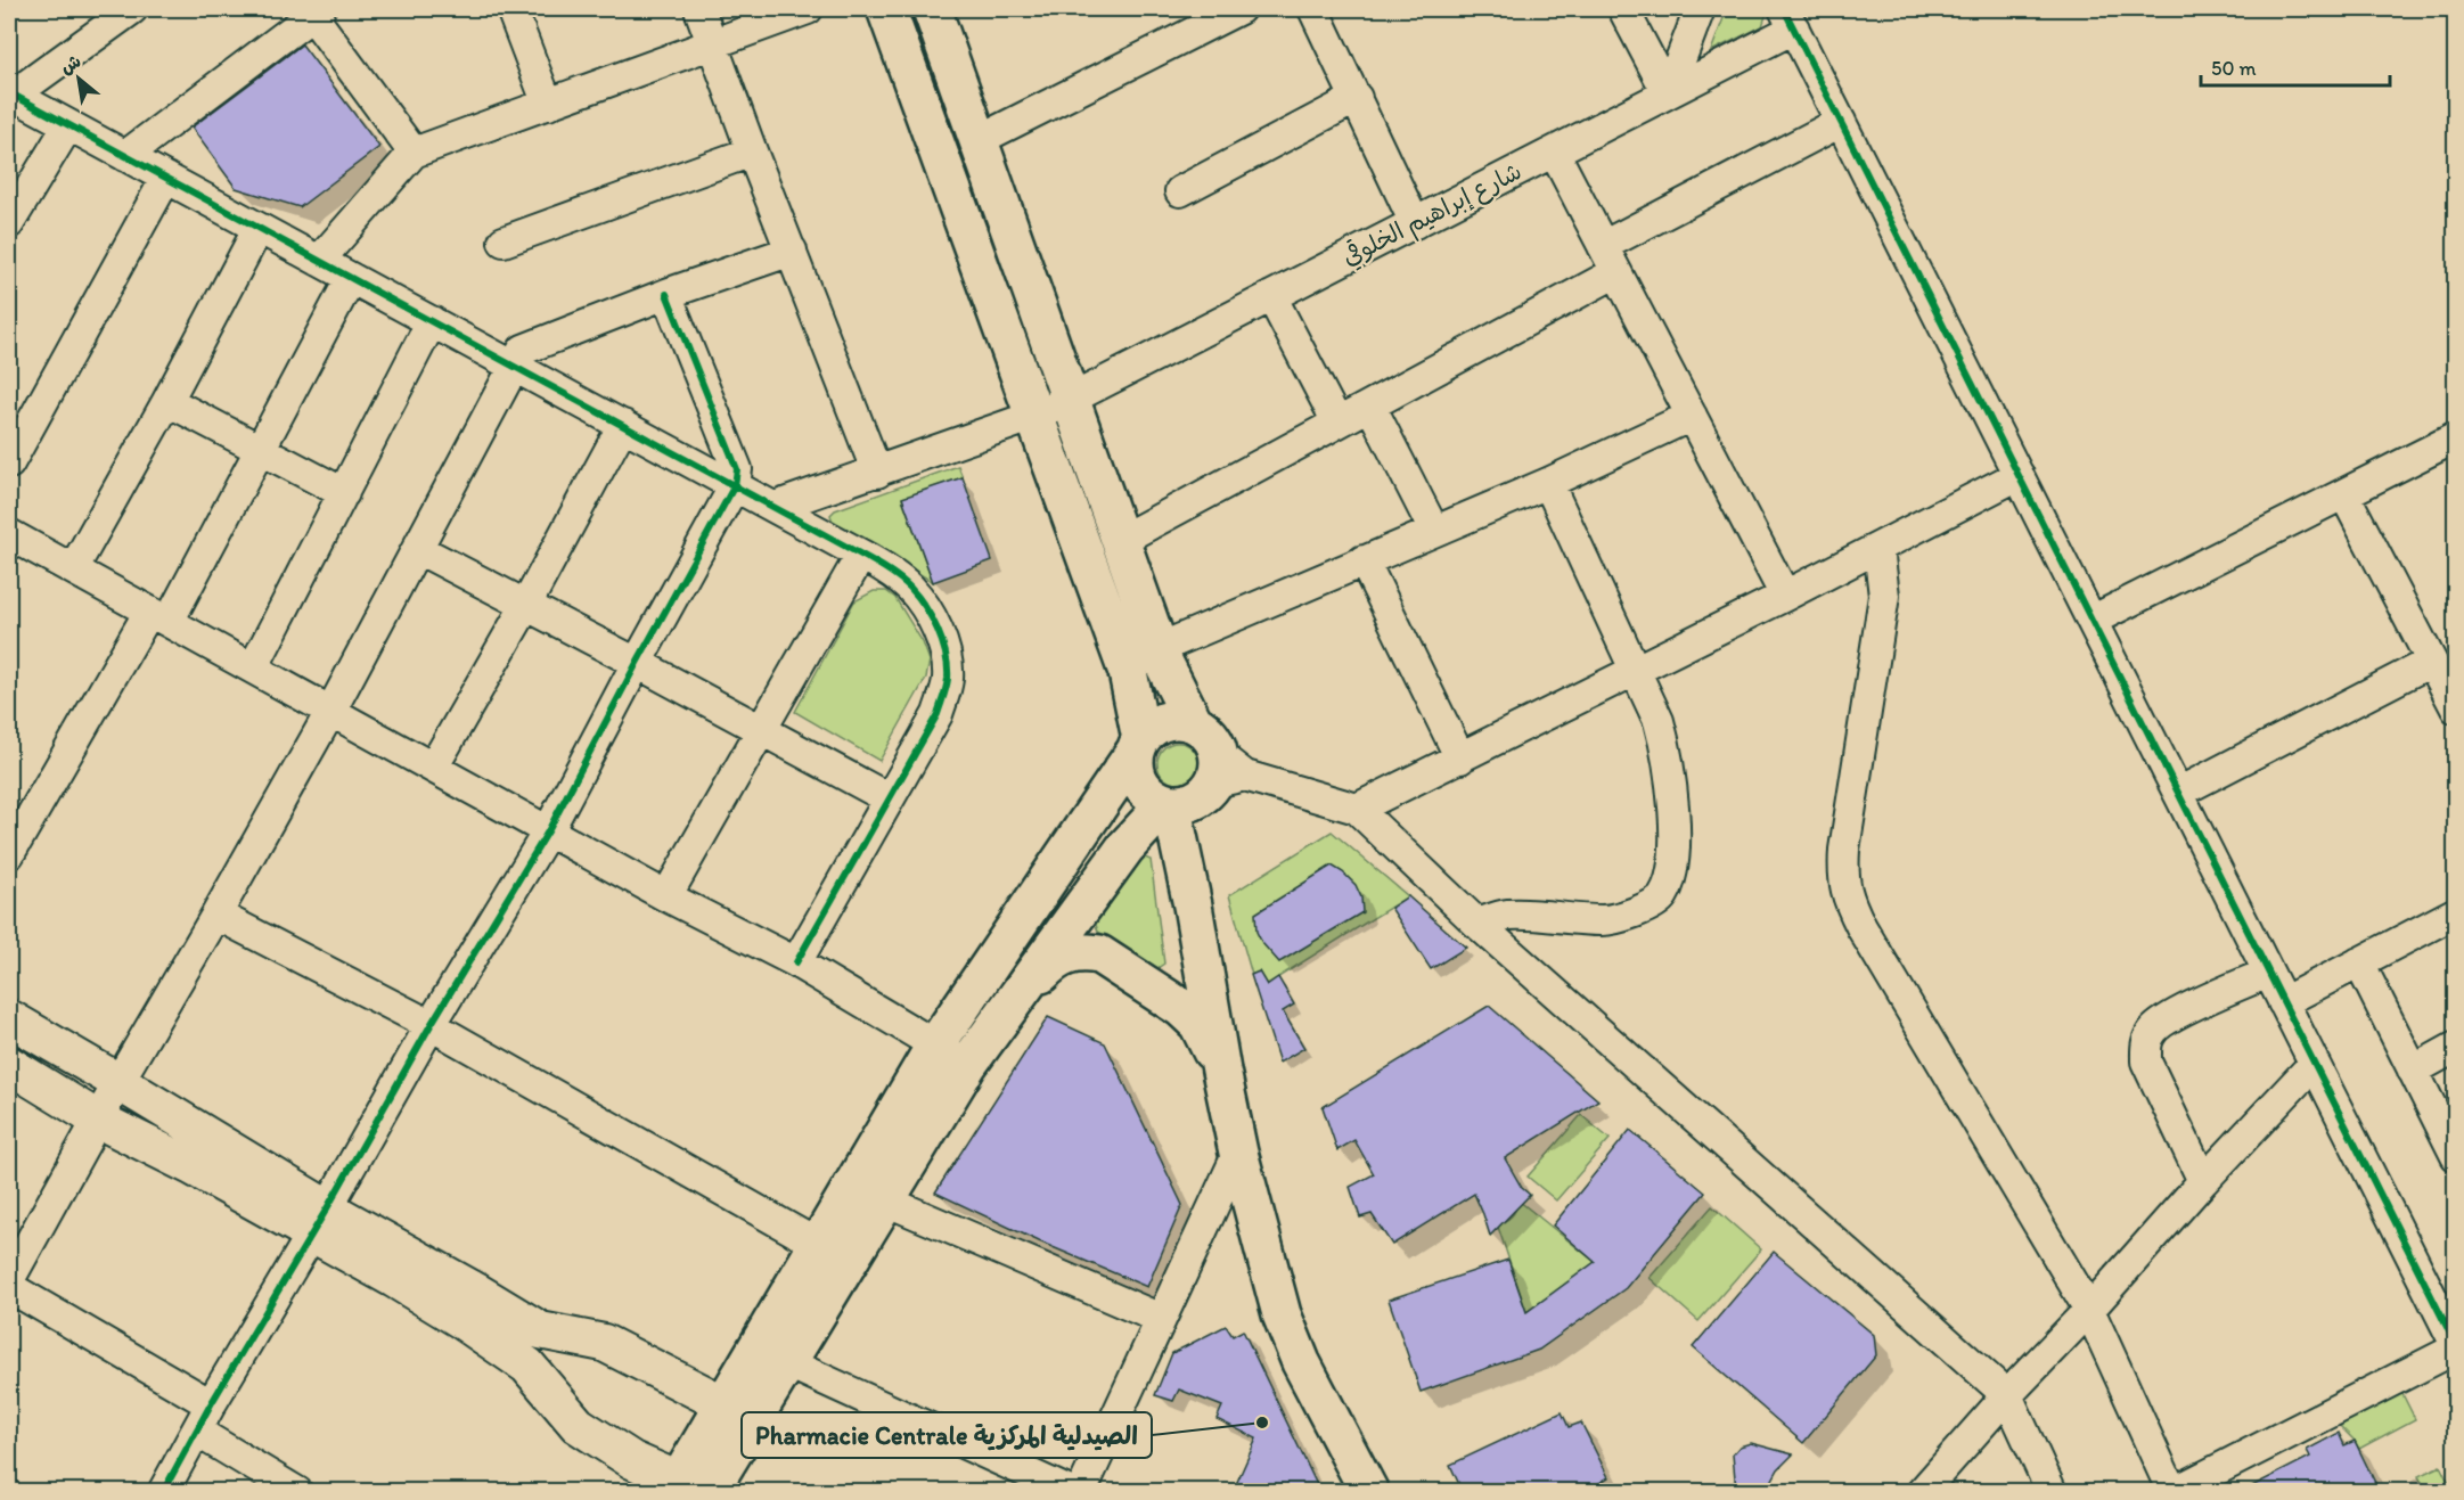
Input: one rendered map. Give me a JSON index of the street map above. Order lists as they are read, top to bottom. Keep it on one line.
{"streets":{"street":["شارع إبراهيم الخلوقي"]},"places":["Pharmacie Centrale الصيدلية المركزية"],"scale_bar":"50 m","north":"top left"}
